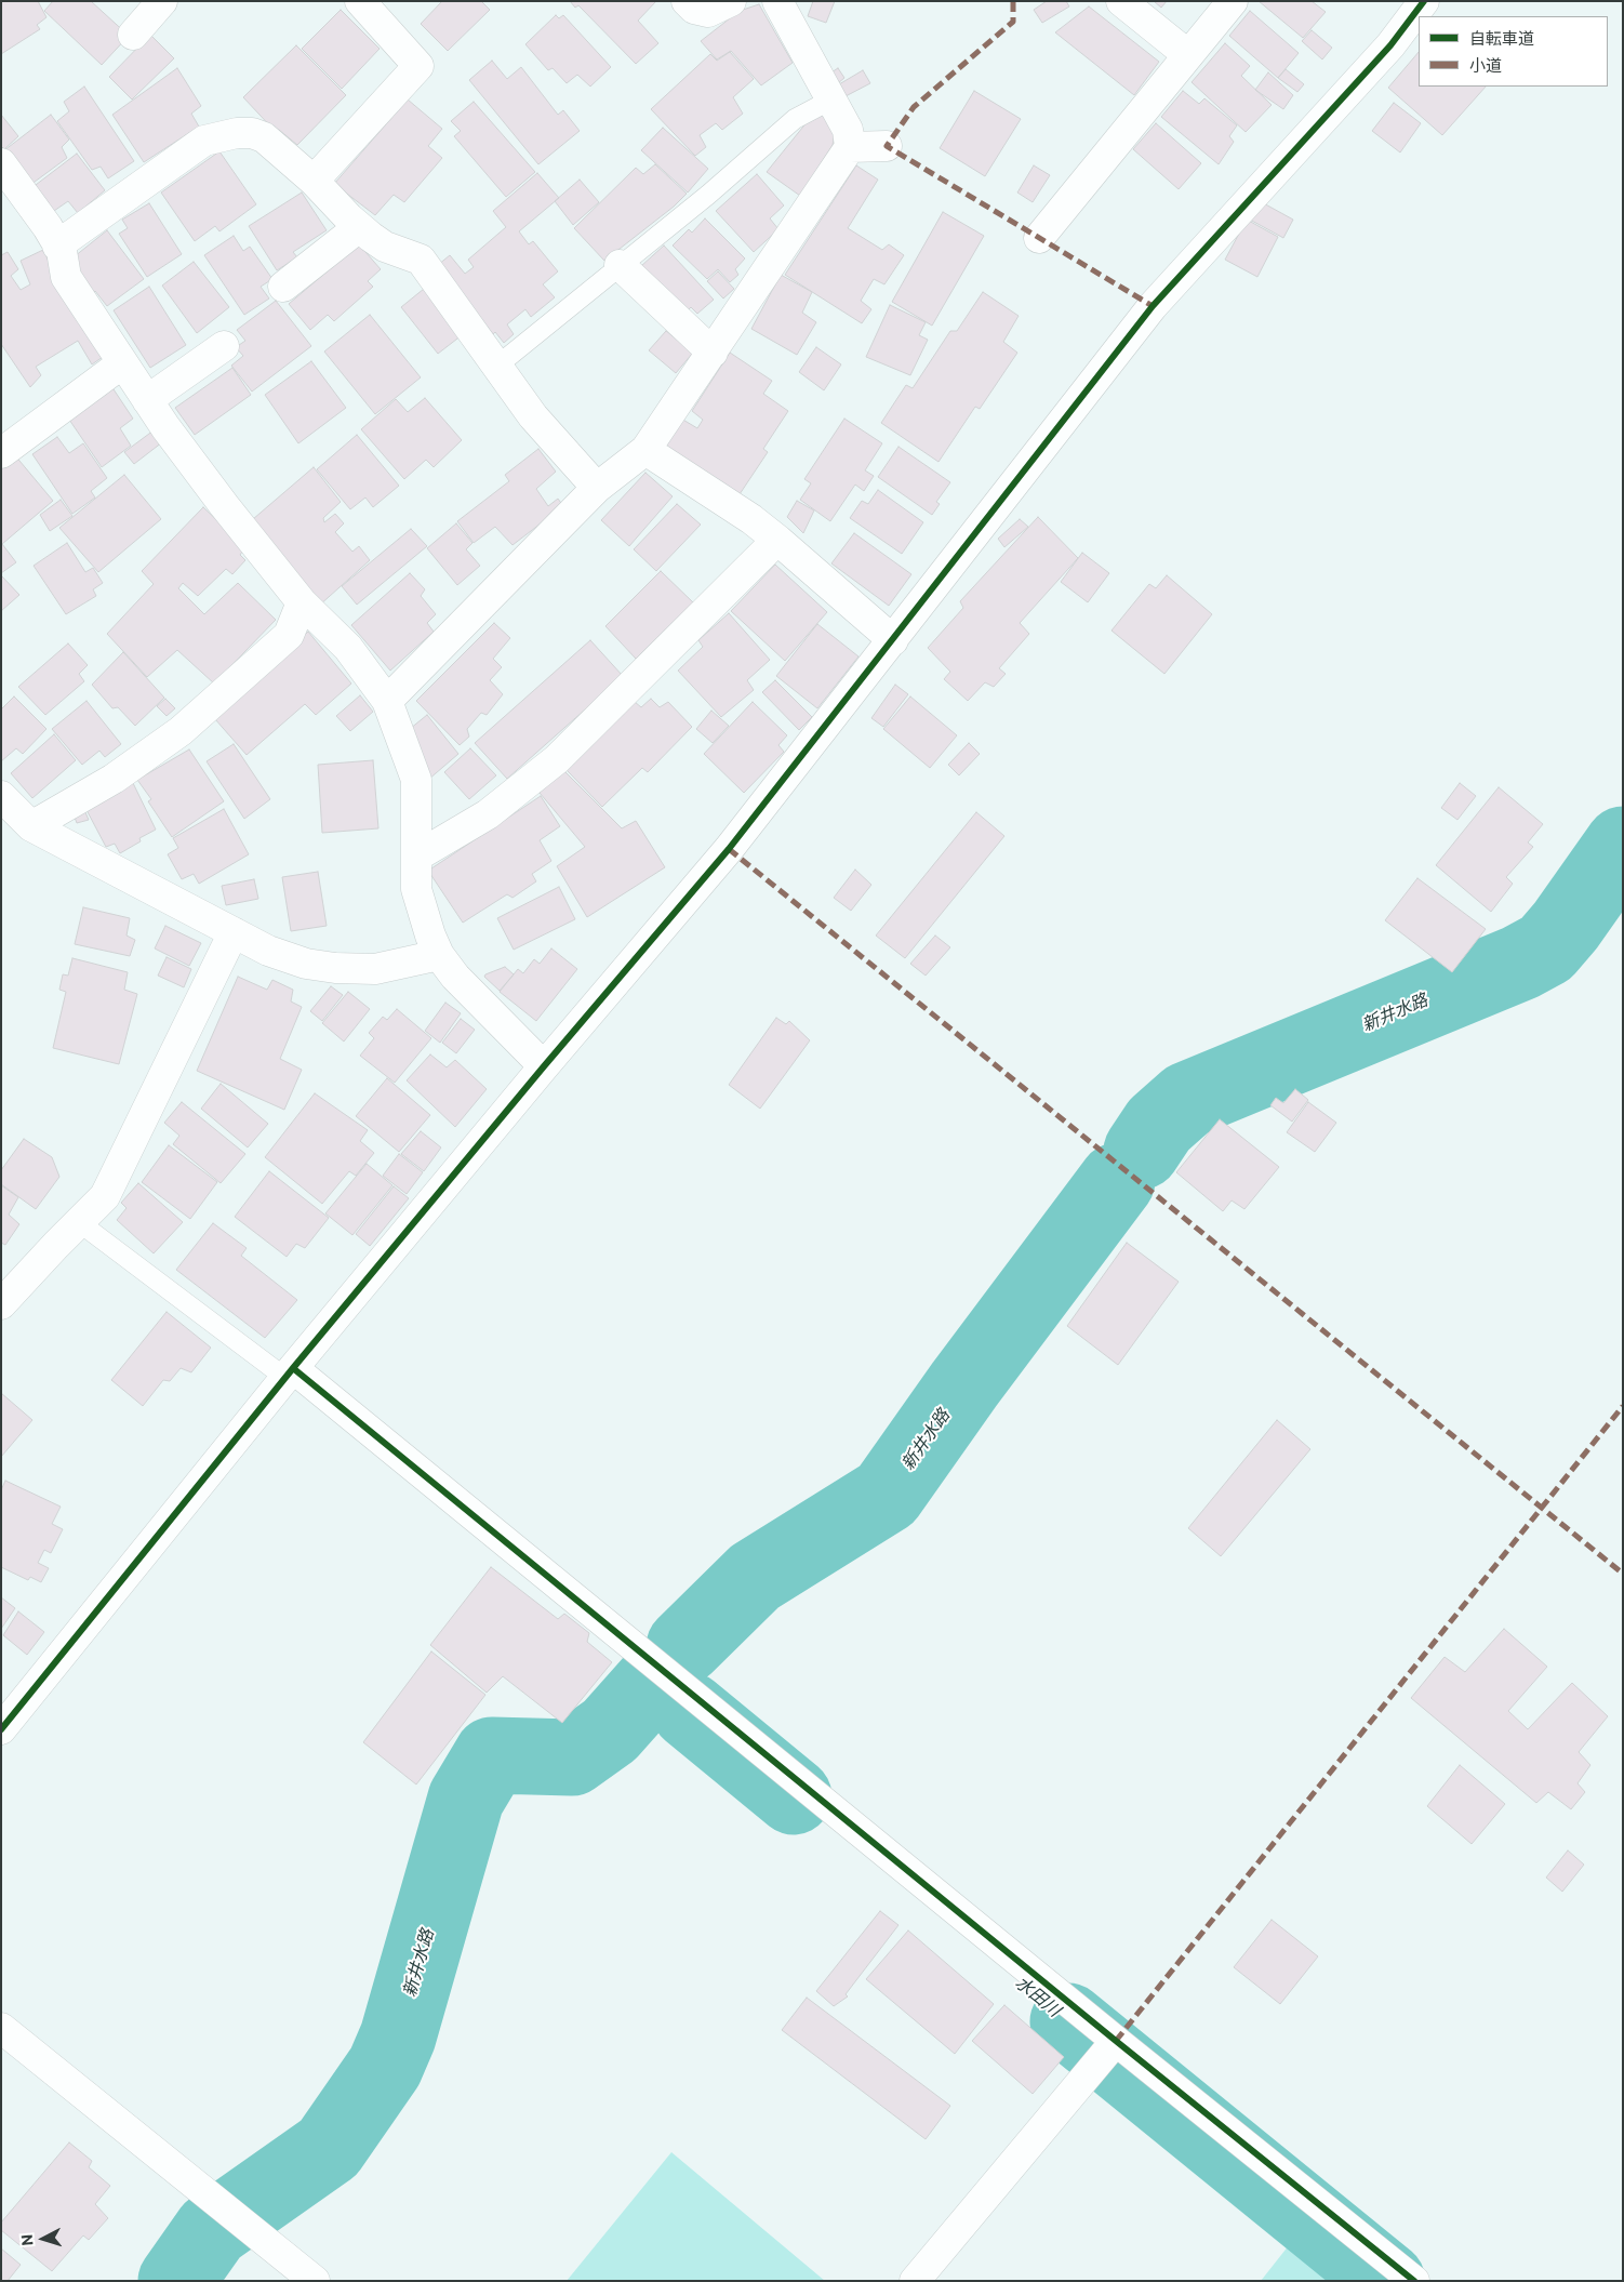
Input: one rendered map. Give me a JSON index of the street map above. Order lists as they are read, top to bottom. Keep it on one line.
{"water":["新井水路","水田川"],"legend":["自転車道","小道"],"north":"left"}
